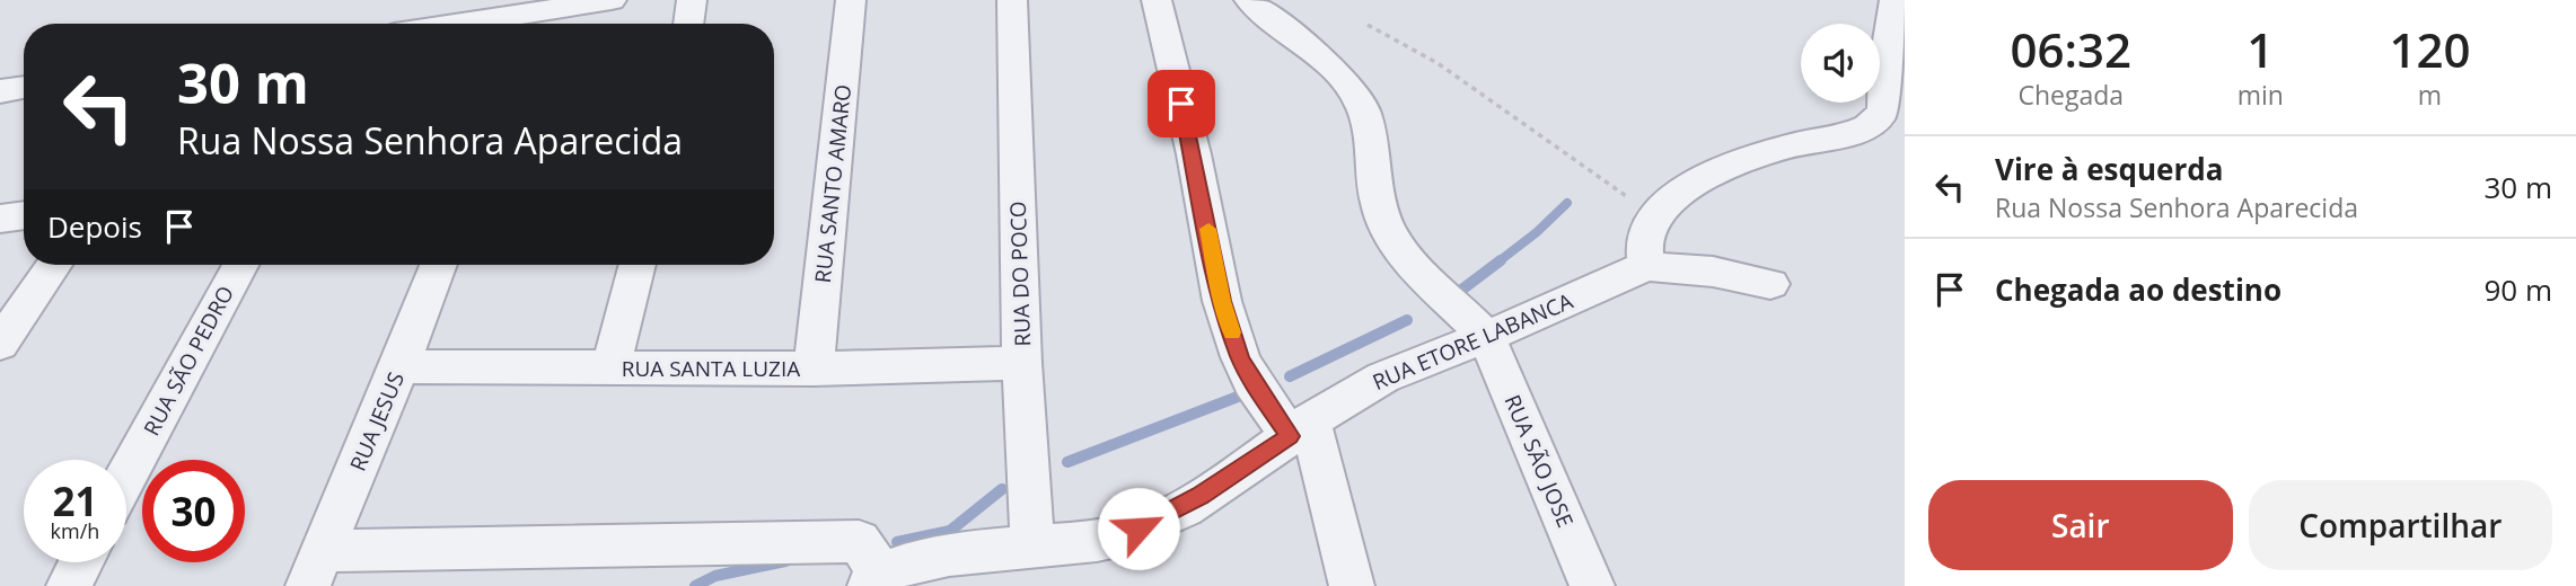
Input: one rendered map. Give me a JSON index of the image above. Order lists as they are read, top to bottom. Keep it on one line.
{"streets":{"street":["RUA SANTO AMARO","RUA DO POCO","RUA ETORE LABANCA","RUA SÃO PEDRO","RUA SANTA LUZIA","RUA JESUS","RUA SÃO JOSE"]},"crossings":[["RUA SANTO AMARO","RUA SANTA LUZIA"],["RUA DO POCO","RUA ETORE LABANCA"],["RUA DO POCO","RUA SANTA LUZIA"],["RUA ETORE LABANCA","RUA SÃO JOSE"],["RUA SANTA LUZIA","RUA JESUS"]],"page":{"eta":["06:32","Chegada","1","min","120","m"],"turn":["30 m","Rua Nossa Senhora Aparecida"],"list":[{"name":"Vire à esquerda","note":"Rua Nossa Senhora Aparecida","value":"30 m"},{"name":"Chegada ao destino","value":"90 m"}],"then":"Depois","speed":"21 km/h","limit":"30","buttons":["Sair","Compartilhar"]}}
